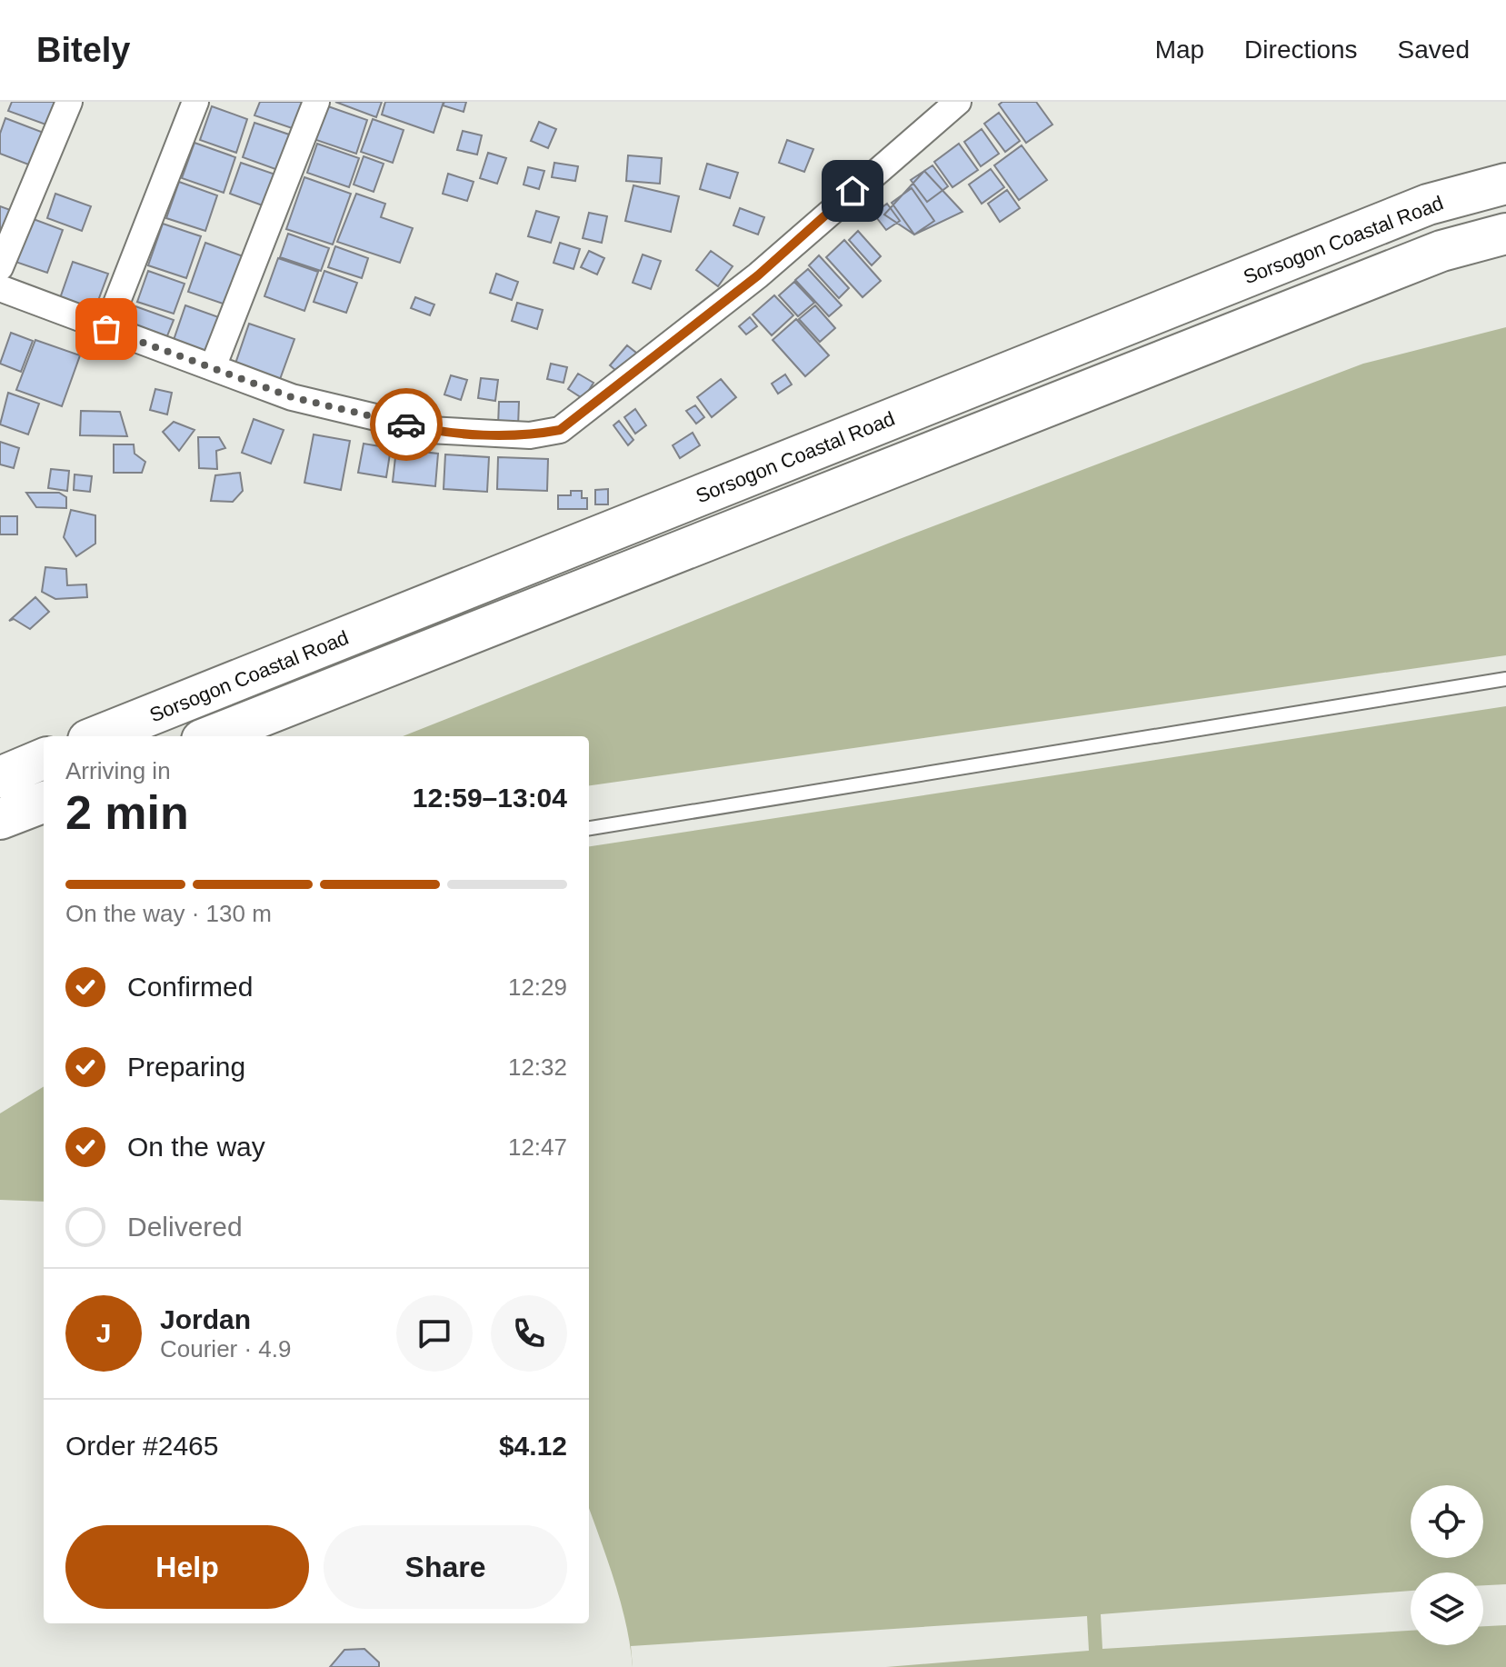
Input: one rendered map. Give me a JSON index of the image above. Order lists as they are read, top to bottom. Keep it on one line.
{"streets":{"highway":["Sorsogon Coastal Road"]},"page":{"header":"Bitely","nav":["Map","Directions","Saved"],"heading":["2 min","Arriving in","12:59–13:04"],"panel":["Jordan","Courier · 4.9","Order #2465","$4.12"],"bar":"On the way · 130 m","list":[["Confirmed","12:29"],["Preparing","12:32"],["On the way","12:47"],"Delivered"],"round":"J","buttons":["Help","Share"]}}
